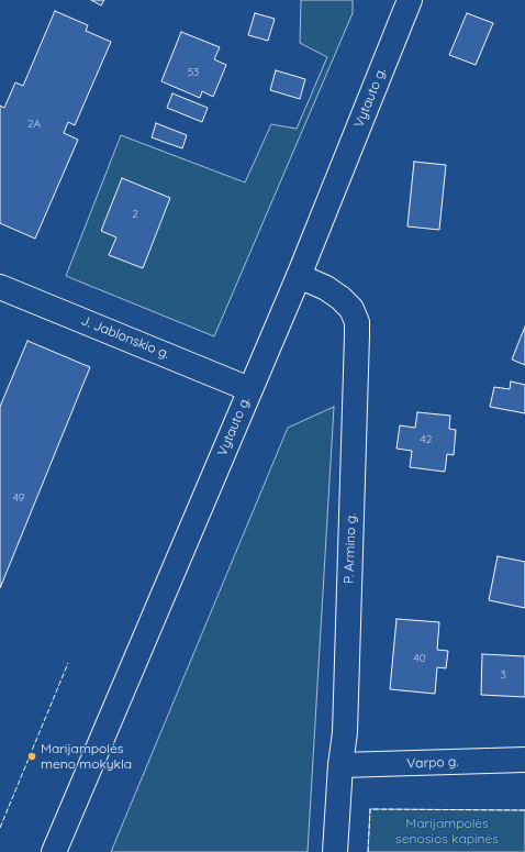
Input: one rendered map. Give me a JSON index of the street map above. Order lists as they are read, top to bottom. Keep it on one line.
{"streets":{"main road":["Vytauto g.","J. Jablonskio g.","P. Armino g.","Varpo g."]},"crossings":[["Vytauto g.","J. Jablonskio g."],["Vytauto g.","P. Armino g."],["P. Armino g.","Varpo g."]],"parks":["Marijampolės senosios kapinės"],"places":["Marijampolės meno mokykla"],"house_numbers":["53","2A","2","42","49","40","3"]}
